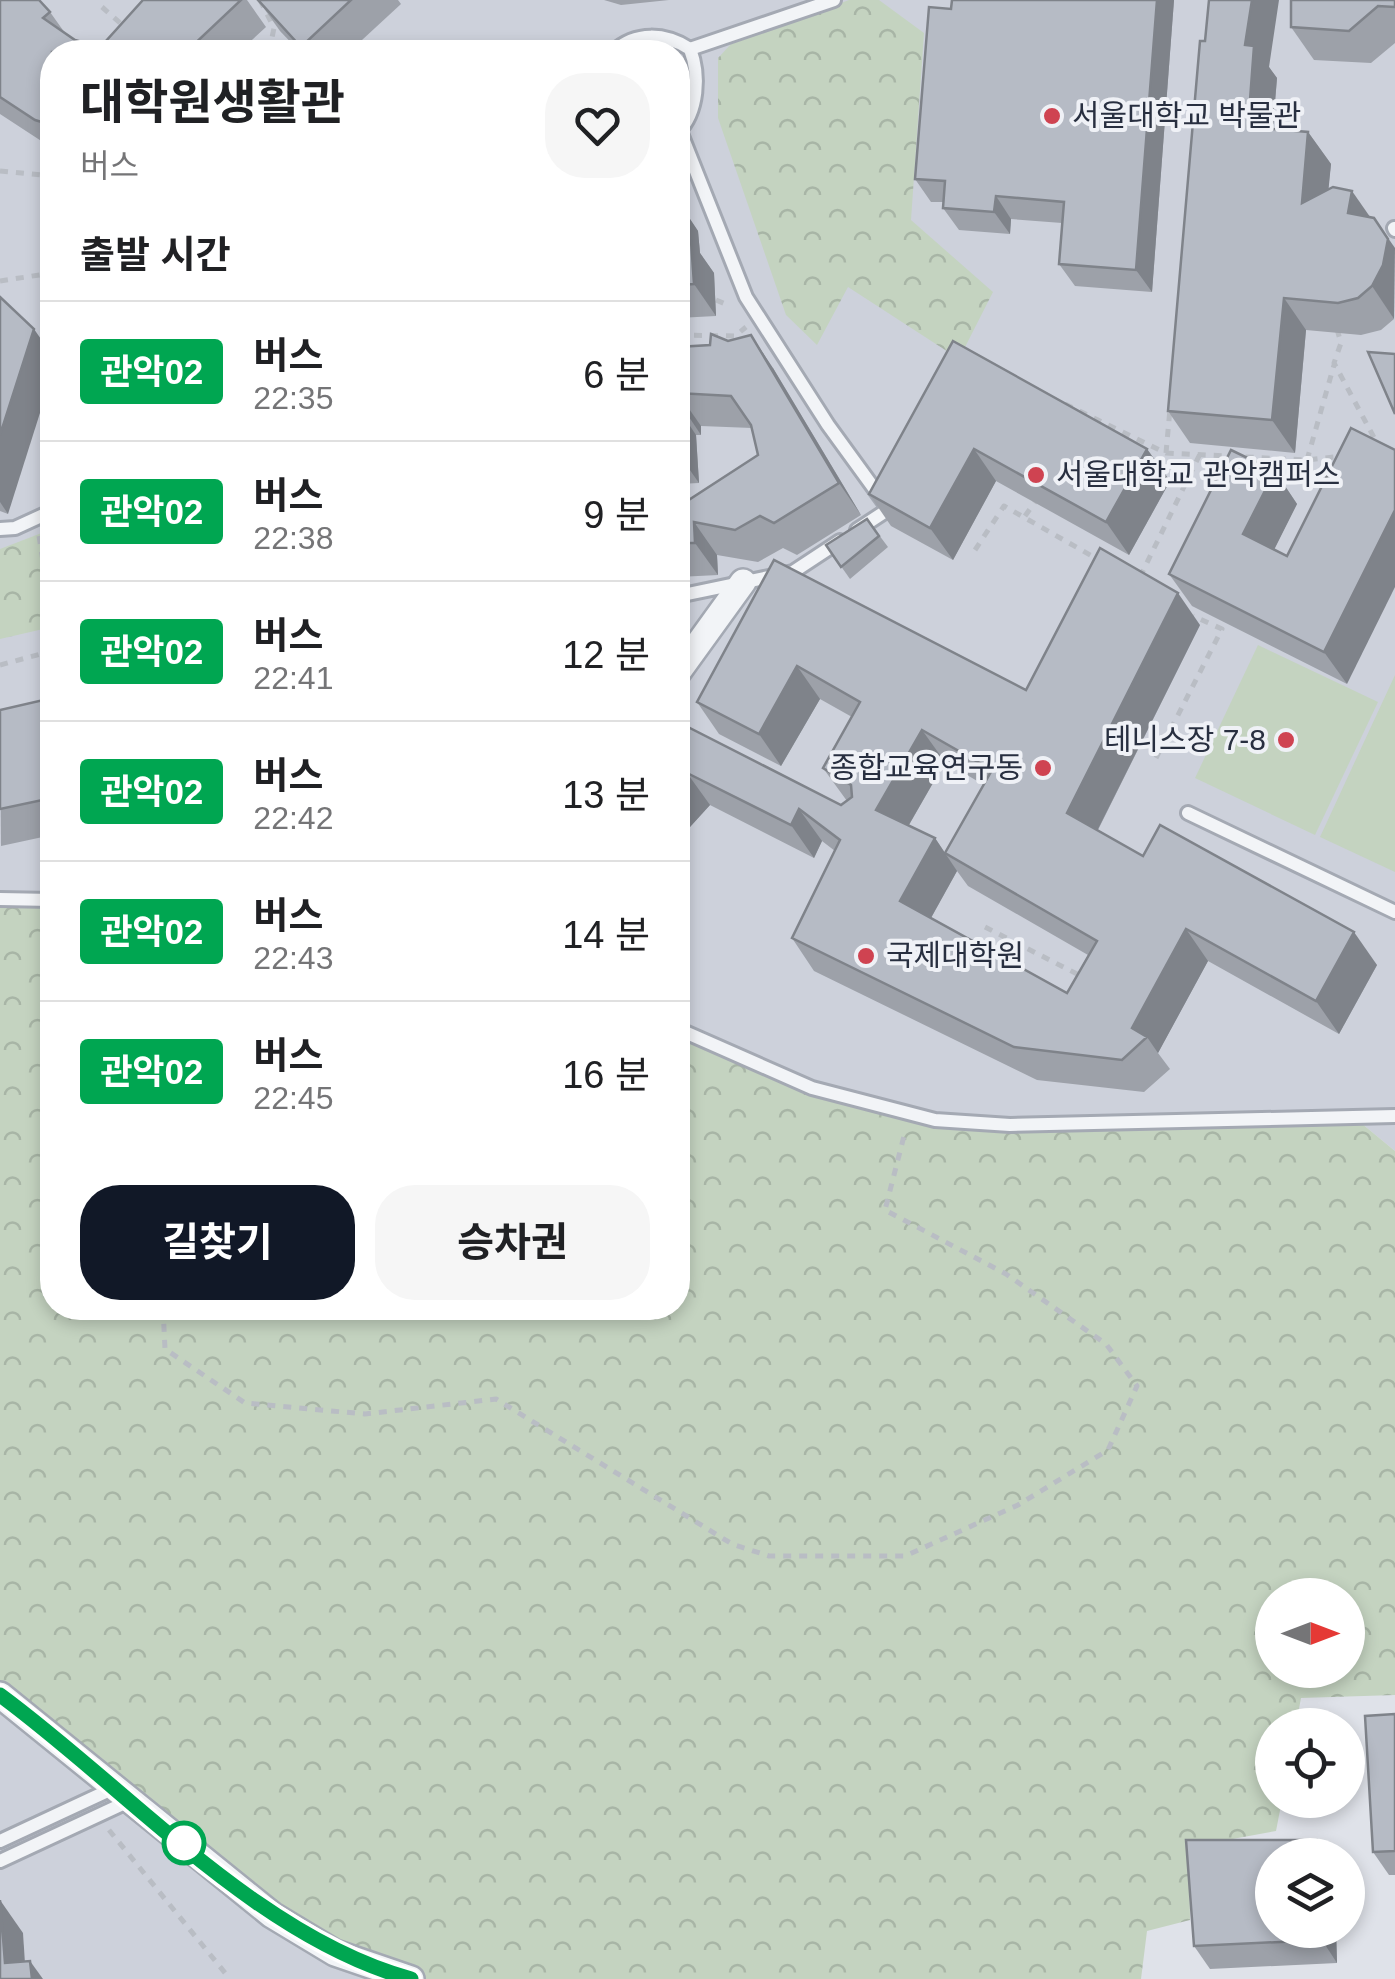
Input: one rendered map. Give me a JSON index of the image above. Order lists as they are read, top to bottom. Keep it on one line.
{"places":["서울대학교 박물관","서울대학교 관악캠퍼스","테니스장 7-8","종합교육연구동","국제대학원"],"lines":["bus line 관악02"],"north":"right","page":{"heading":[["대학원생활관","버스"],"출발 시간"],"list":[{"mark":"관악02","name":"버스","note":"22:35","value":"6 분"},{"mark":"관악02","name":"버스","note":"22:38","value":"9 분"},{"mark":"관악02","name":"버스","note":"22:41","value":"12 분"},{"mark":"관악02","name":"버스","note":"22:42","value":"13 분"},{"mark":"관악02","name":"버스","note":"22:43","value":"14 분"},{"mark":"관악02","name":"버스","note":"22:45","value":"16 분"}],"buttons":["길찾기","승차권"]}}
